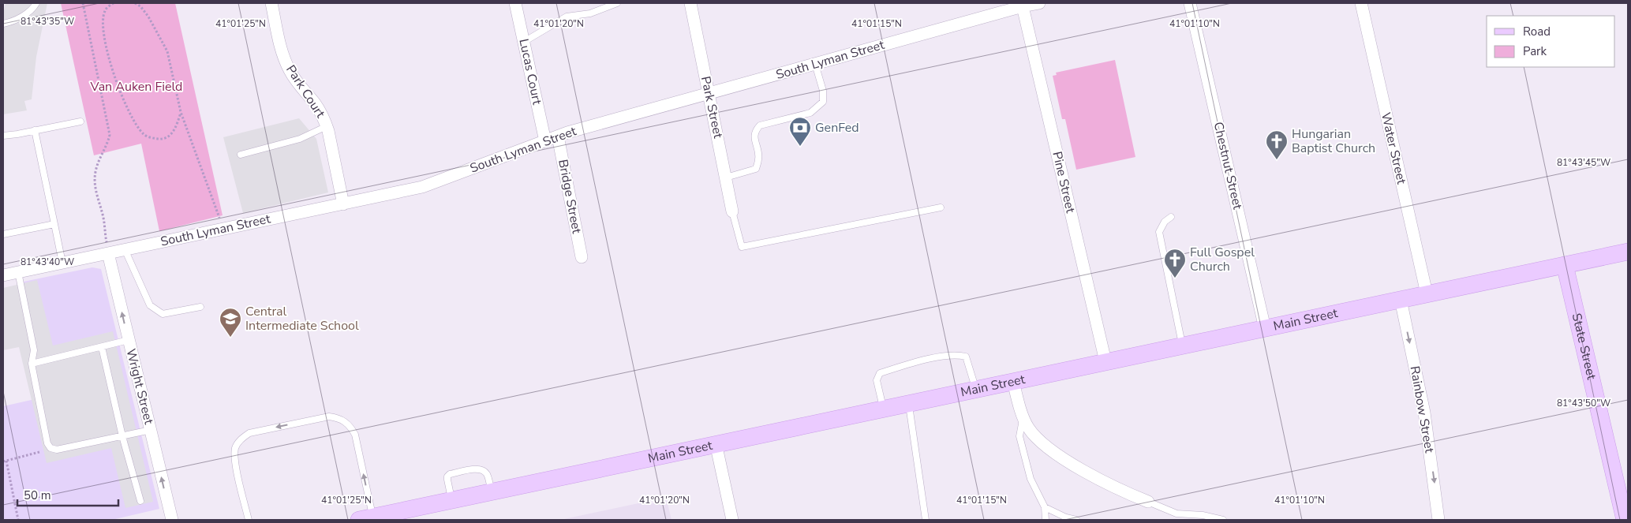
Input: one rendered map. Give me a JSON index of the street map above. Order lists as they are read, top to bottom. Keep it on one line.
{"streets":{"main road":["Main Street","State Street"],"street":["South Lyman Street","Lucas Court","Park Court","Park Street","Water Street","Chestnut Street","Pine Street","Bridge Street","Wright Street","Rainbow Street"]},"crossings":[["South Lyman Street","Lucas Court"],["South Lyman Street","Park Court"],["South Lyman Street","Park Street"],["South Lyman Street","Pine Street"],["South Lyman Street","Bridge Street"],["South Lyman Street","Wright Street"],["Water Street","Main Street"],["Chestnut Street","Main Street"],["Pine Street","Main Street"],["Main Street","State Street"],["Main Street","Rainbow Street"]],"one_way":["Wright Street","Rainbow Street"],"parks":["Van Auken Field"],"places":{"bank":["GenFed"],"church":["Hungarian Baptist Church","Full Gospel Church"],"school or university":["Central Intermediate School"]},"legend":["Road","Park"],"scale_bar":"50 m","coordinates":["81°43'35\"W","41°01'25\"N","41°01'20\"N","41°01'15\"N","41°01'10\"N","81°43'45\"W","81°43'40\"W","81°43'50\"W"]}
